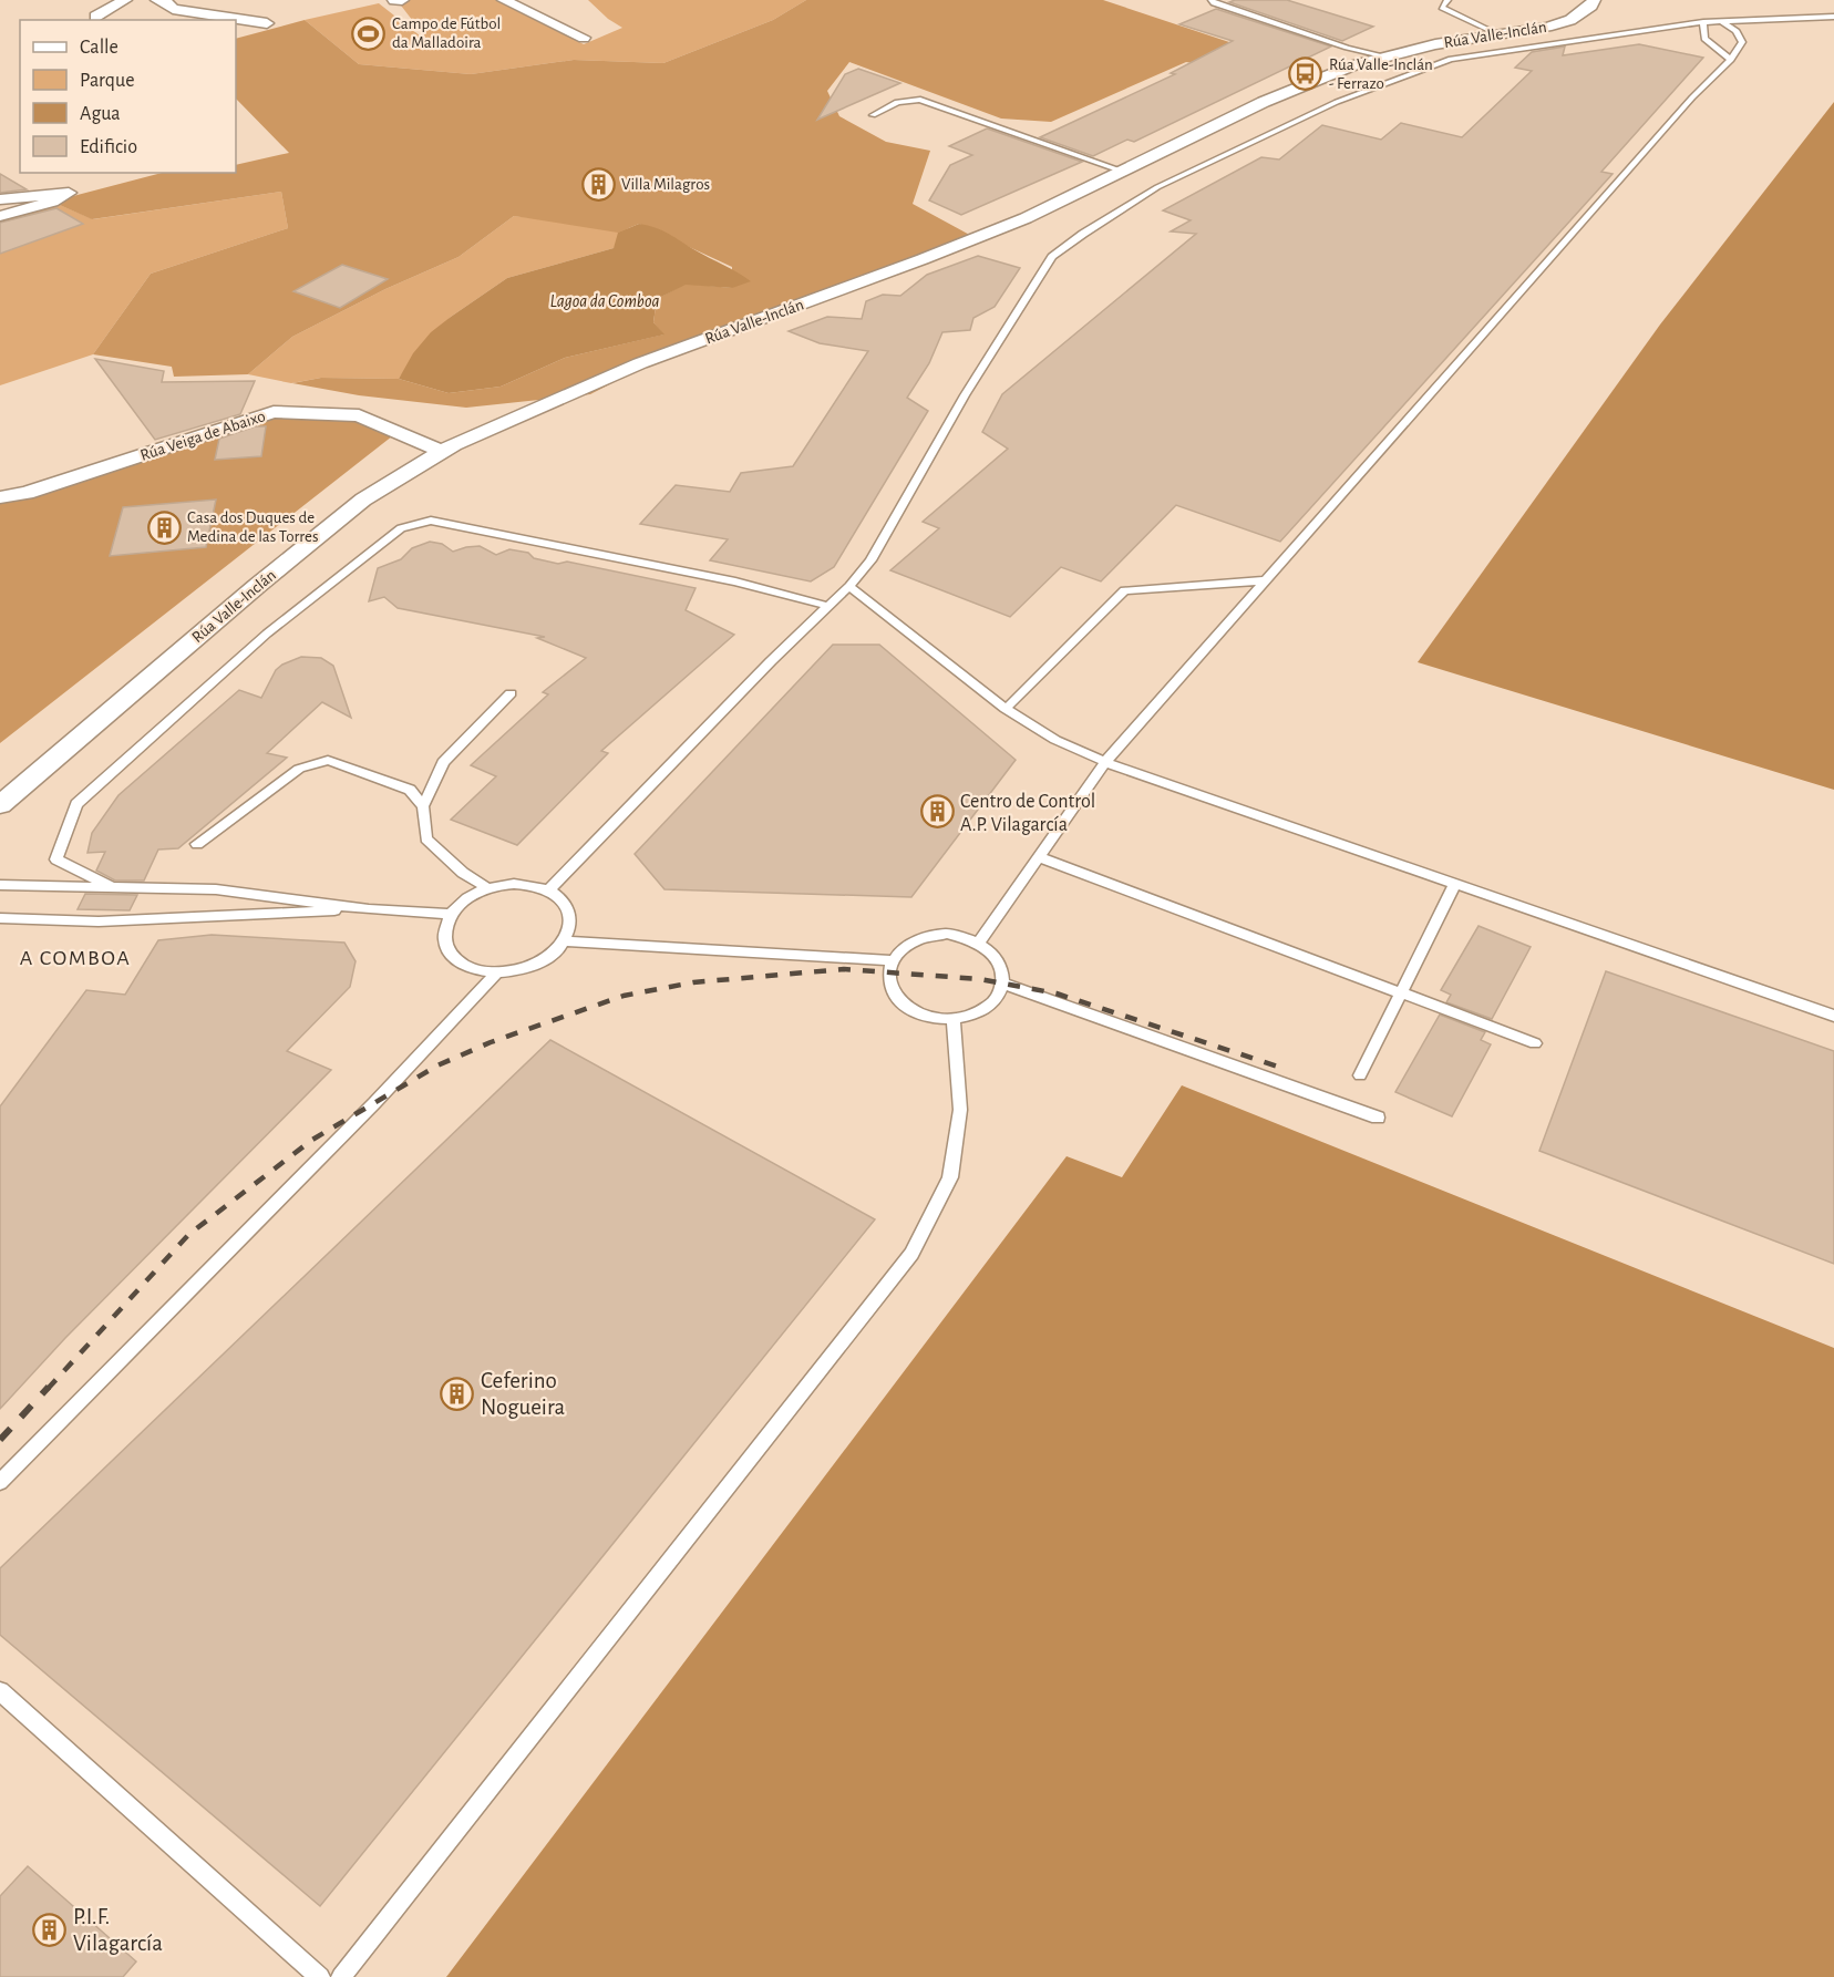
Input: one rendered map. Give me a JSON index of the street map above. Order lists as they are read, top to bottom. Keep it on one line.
{"streets":{"street":["Rúa Valle-Inclán","Rúa Veiga de Abaixo"]},"crossings":[["Rúa Valle-Inclán","Rúa Veiga de Abaixo"]],"districts":["A COMBOA"],"water":["Lagoa da Comboa"],"places":{"sports":["Campo de Fútbol da Malladoira"],"bus stop":["Rúa Valle-Inclán - Ferrazo"],"building":["Villa Milagros","Casa dos Duques de Medina de las Torres","Centro de Control A.P. Vilagarcía","Ceferino Nogueira","P.I.F. Vilagarcía"]},"legend":["Calle","Parque","Agua","Edificio"]}
